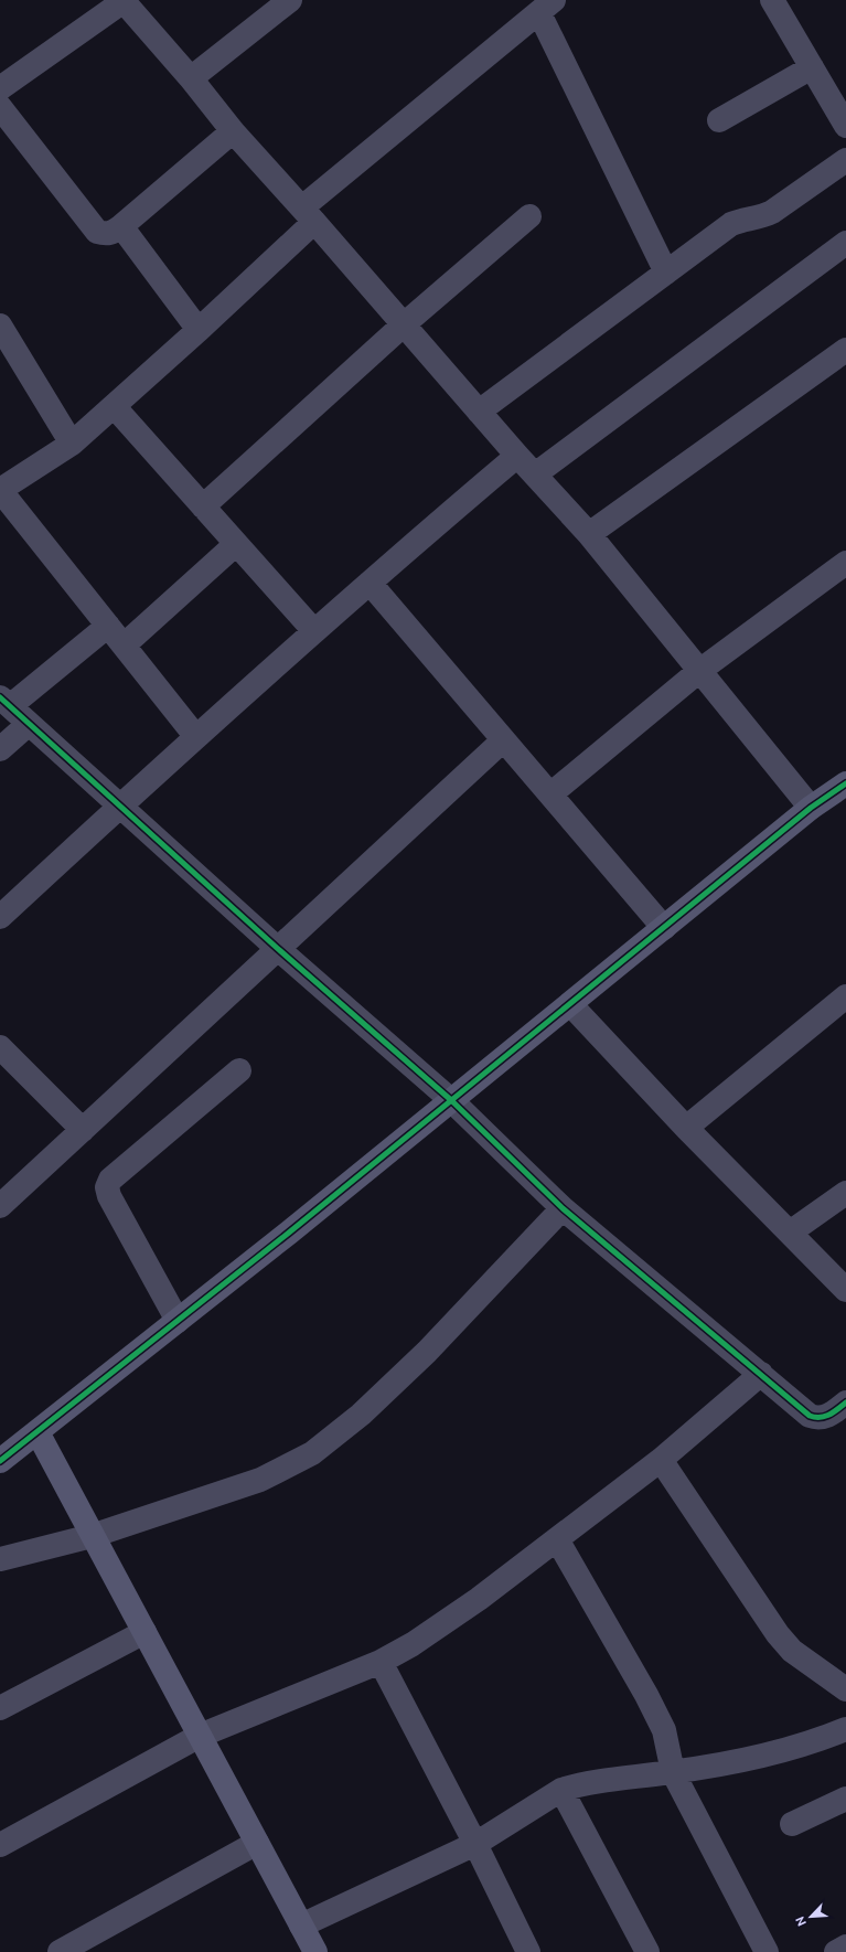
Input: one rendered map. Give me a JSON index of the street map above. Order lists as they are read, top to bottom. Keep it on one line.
{"north":"bottom left"}
